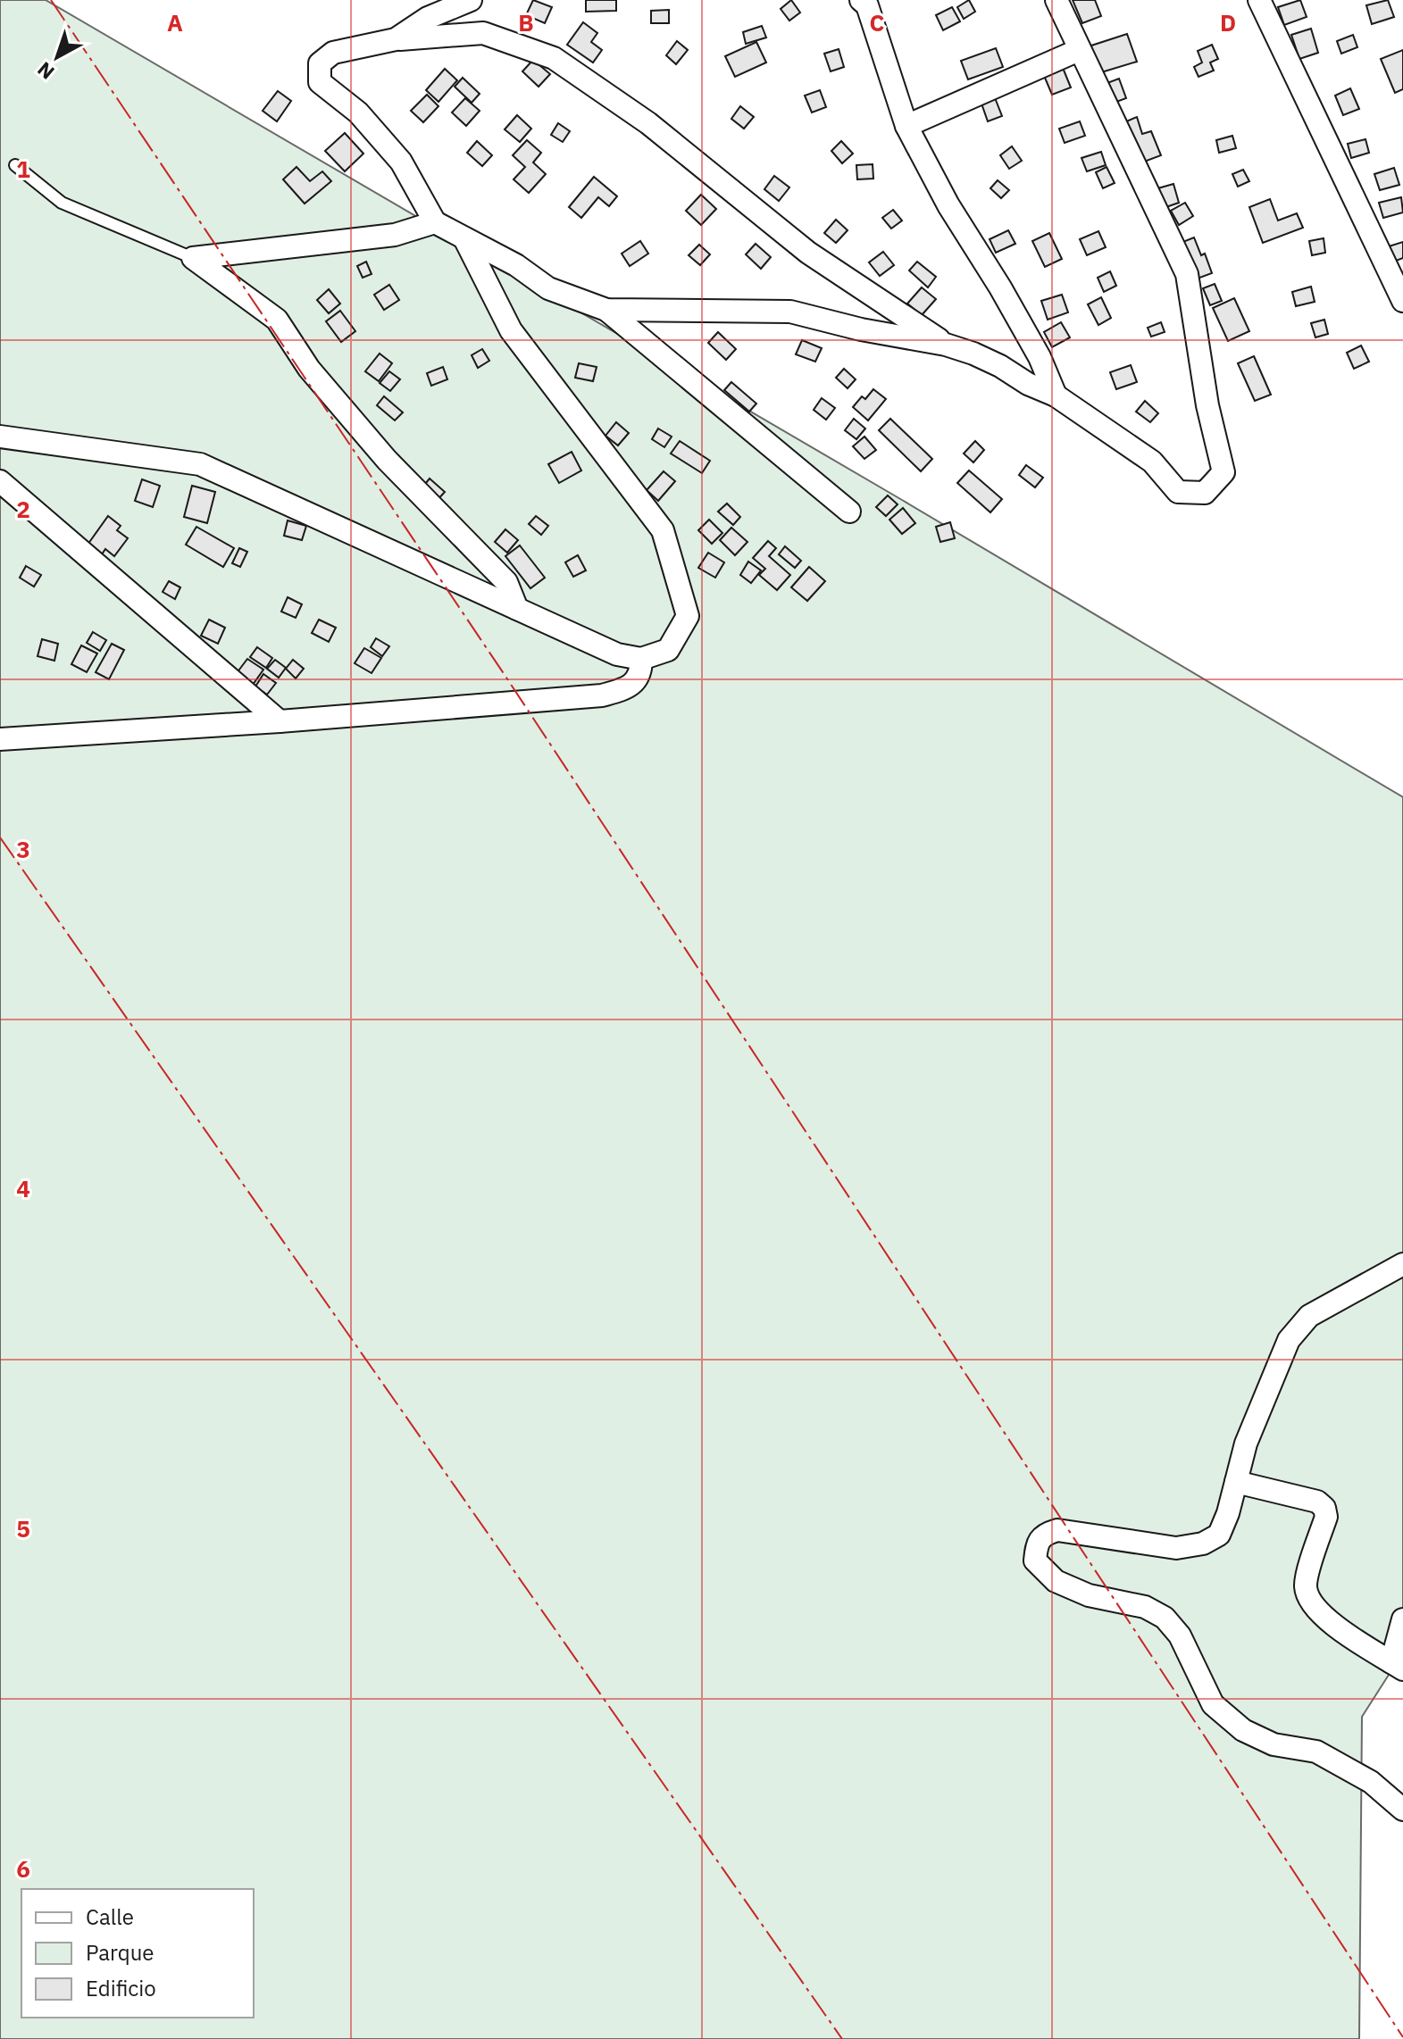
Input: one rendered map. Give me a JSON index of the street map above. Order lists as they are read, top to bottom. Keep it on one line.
{"legend":["Calle","Parque","Edificio"],"north":"bottom left","grid":{"columns":["A","B","C","D"],"rows":["1","2","3","4","5","6"]}}
